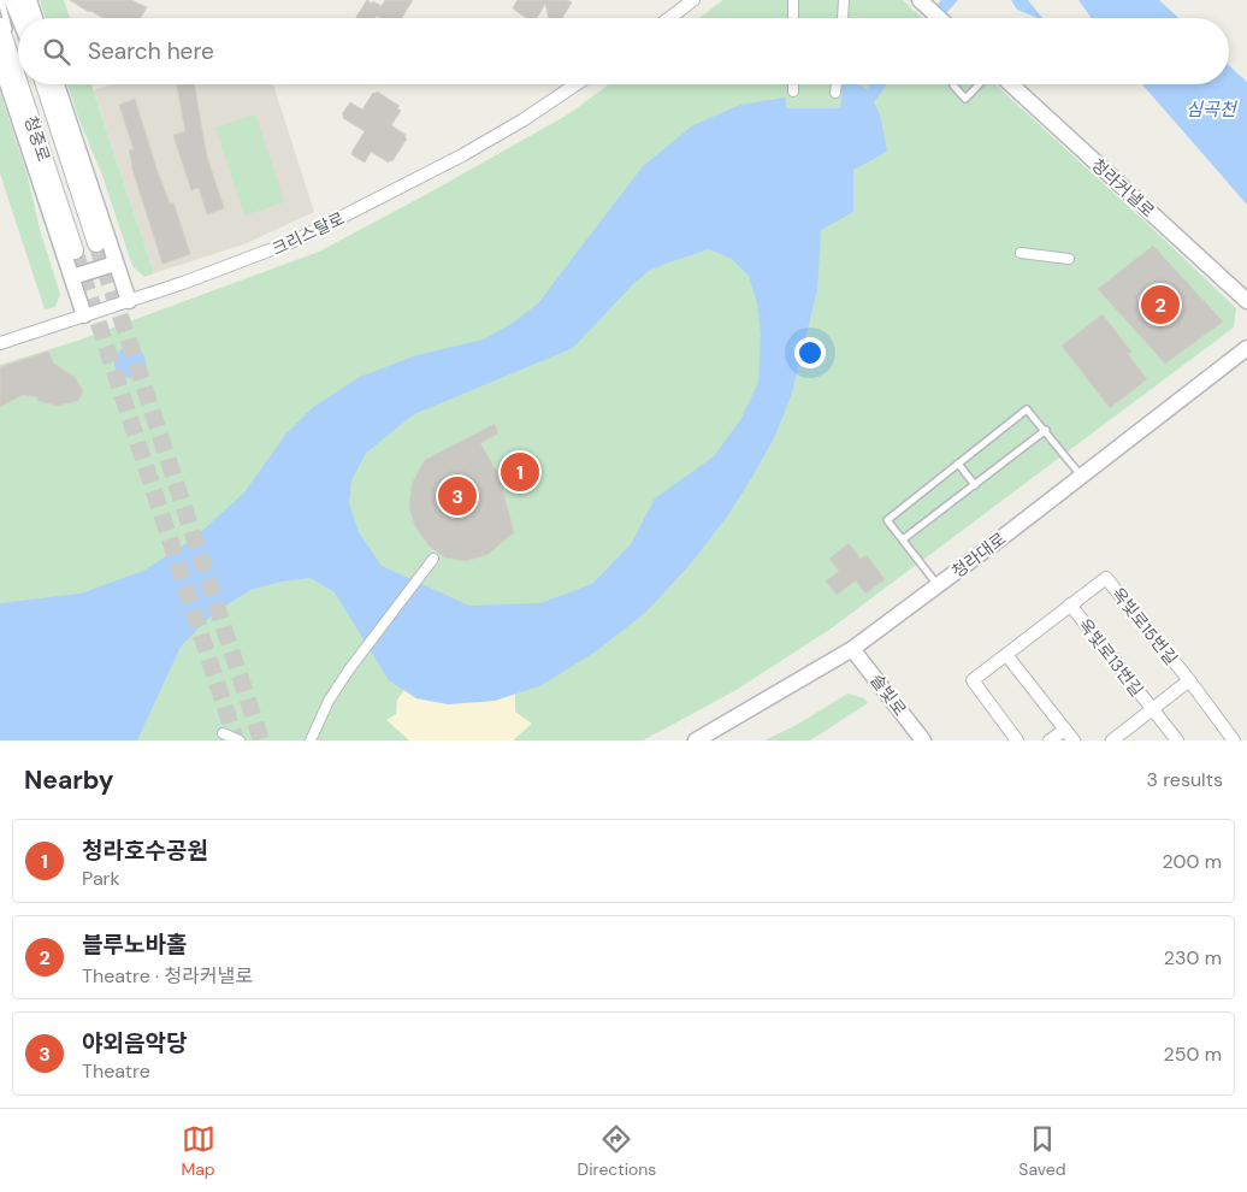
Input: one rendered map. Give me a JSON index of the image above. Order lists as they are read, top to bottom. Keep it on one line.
{"streets":{"main road":["청중로"],"street":["청라커낼로","크리스탈로","청라대로","옥빛로15번길","옥빛로13번길","솔빛로"]},"crossings":[["청라대로","솔빛로"],["옥빛로15번길","옥빛로13번길"]],"water":["심곡천"],"page":{"search":"Search here","pins":["2","1","3"],"heading":["Nearby","3 results"],"list":[{"mark":"1","name":"청라호수공원","note":"Park","value":"200 m"},{"mark":"2","name":"블루노바홀","note":"Theatre · 청라커낼로","value":"230 m"},{"mark":"3","name":"야외음악당","note":"Theatre","value":"250 m"}],"nav":["Map","Directions","Saved"]}}
